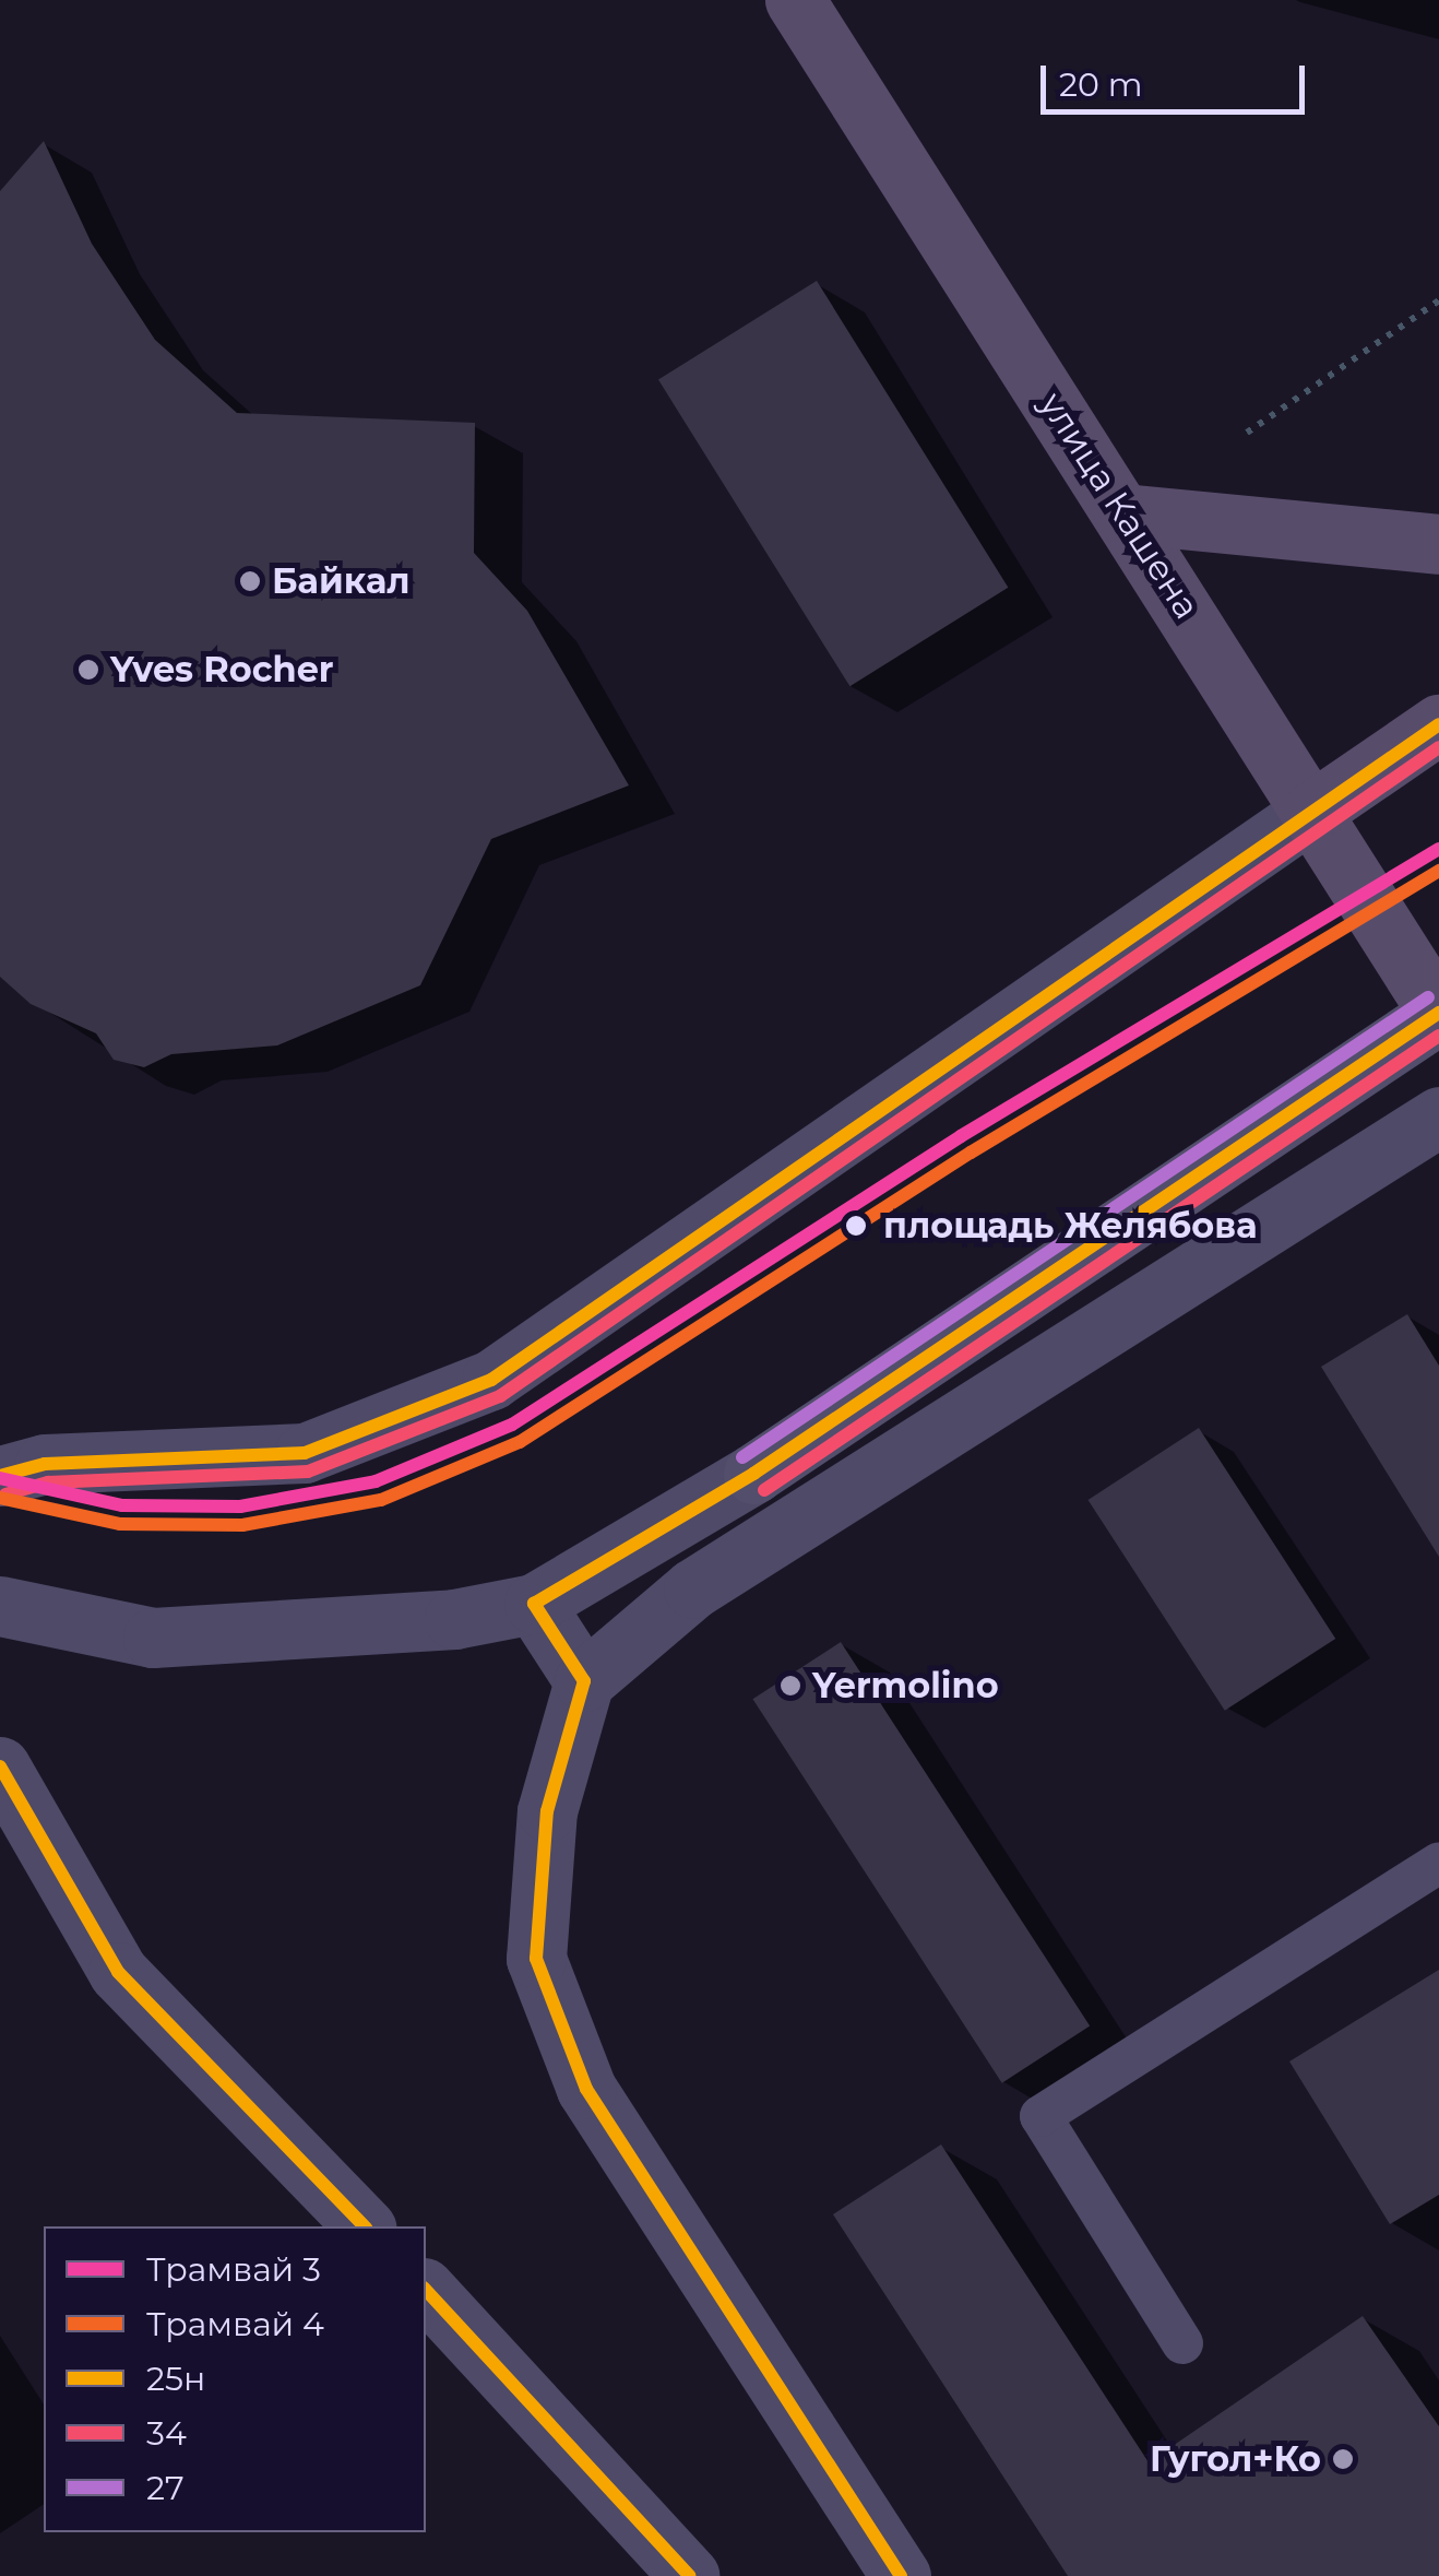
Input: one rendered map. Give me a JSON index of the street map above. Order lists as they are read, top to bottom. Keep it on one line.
{"streets":{"main road":["улица Кашена"]},"places":["Байкал","Yves Rocher","площадь Желябова","Yermolino","Гугол+Ко"],"lines":["transit line 25н","transit line 34","tram line 3","tram line 4","transit line 27"],"legend":["Трамвай 3","Трамвай 4","25н","34","27"],"scale_bar":"20 m"}
